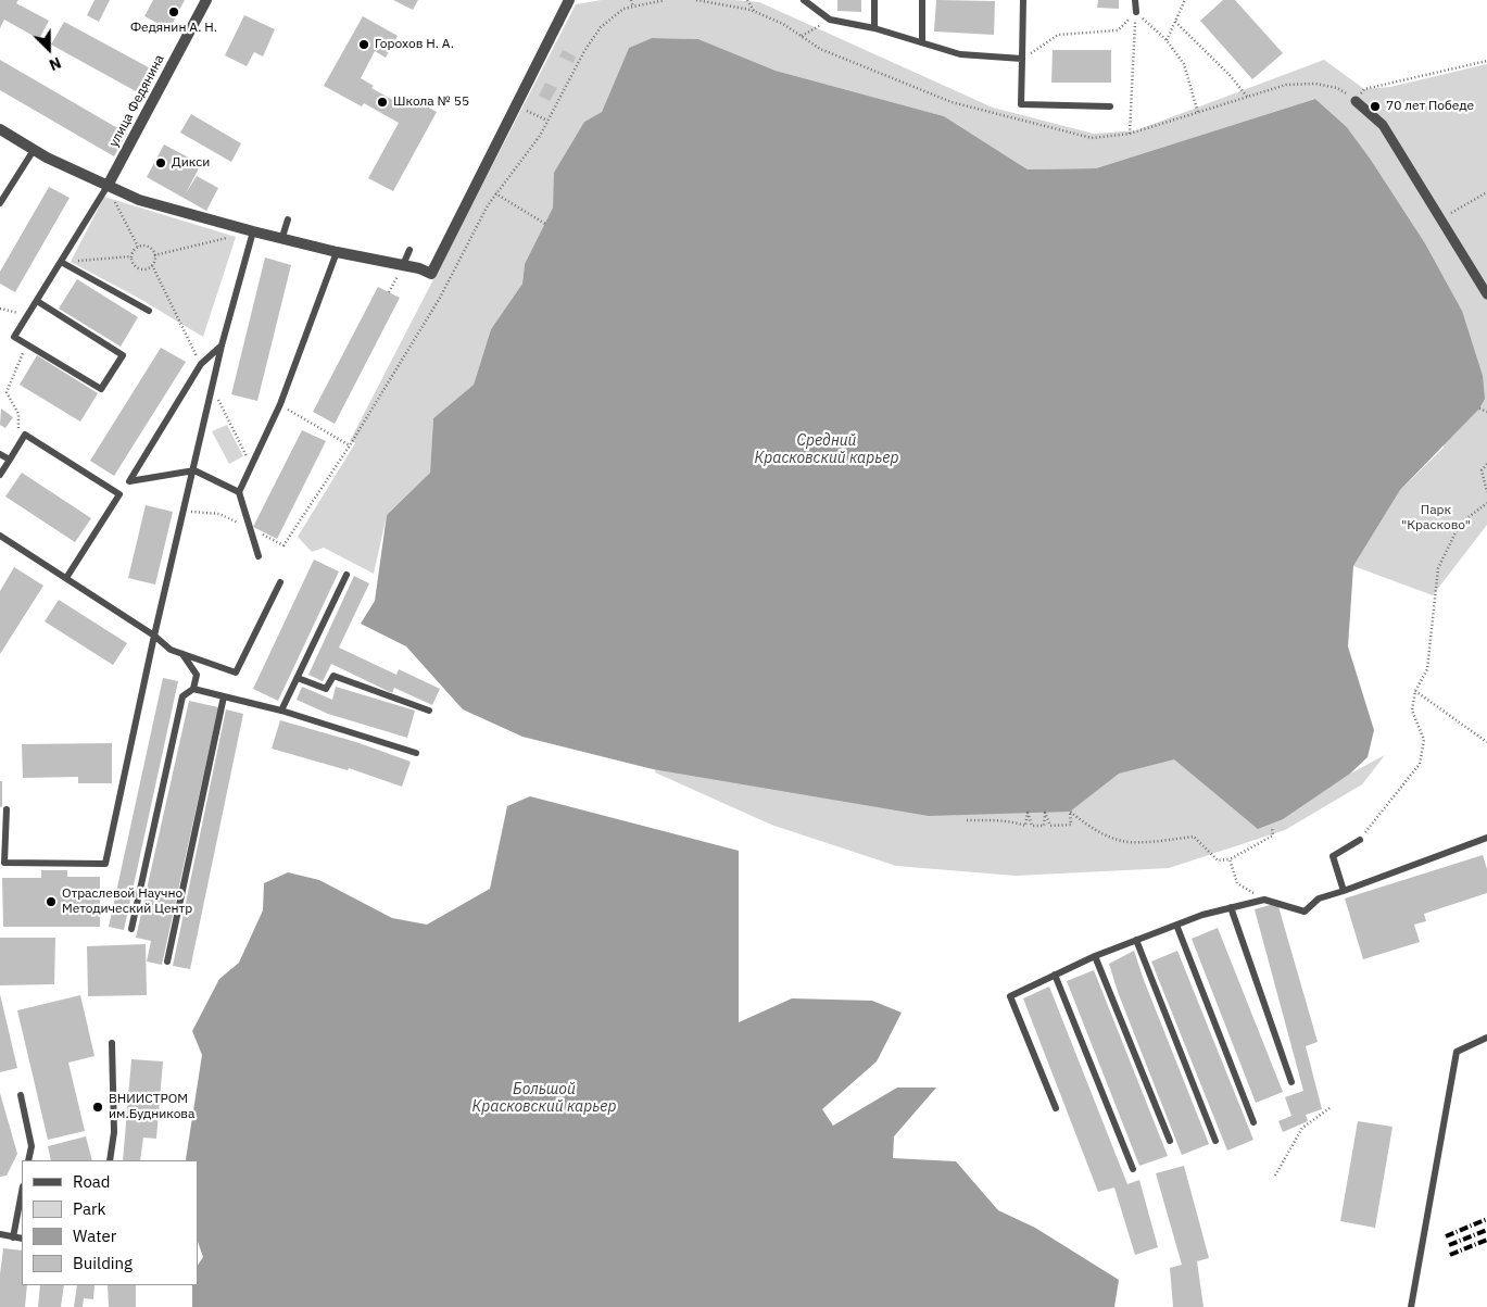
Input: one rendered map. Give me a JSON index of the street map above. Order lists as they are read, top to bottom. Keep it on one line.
{"streets":{"street":["улица Федянина"]},"water":["Средний Красковский карьер","Большой Красковский карьер"],"parks":["Парк \"Красково\""],"places":["Федянин А. Н.","Горохов Н. А.","Школа № 55","70 лет Победе","Дикси","Отраслевой Научно Методический Центр","ВНИИСТРОМ им.Будникова"],"legend":["Road","Park","Water","Building"],"north":"bottom right"}
